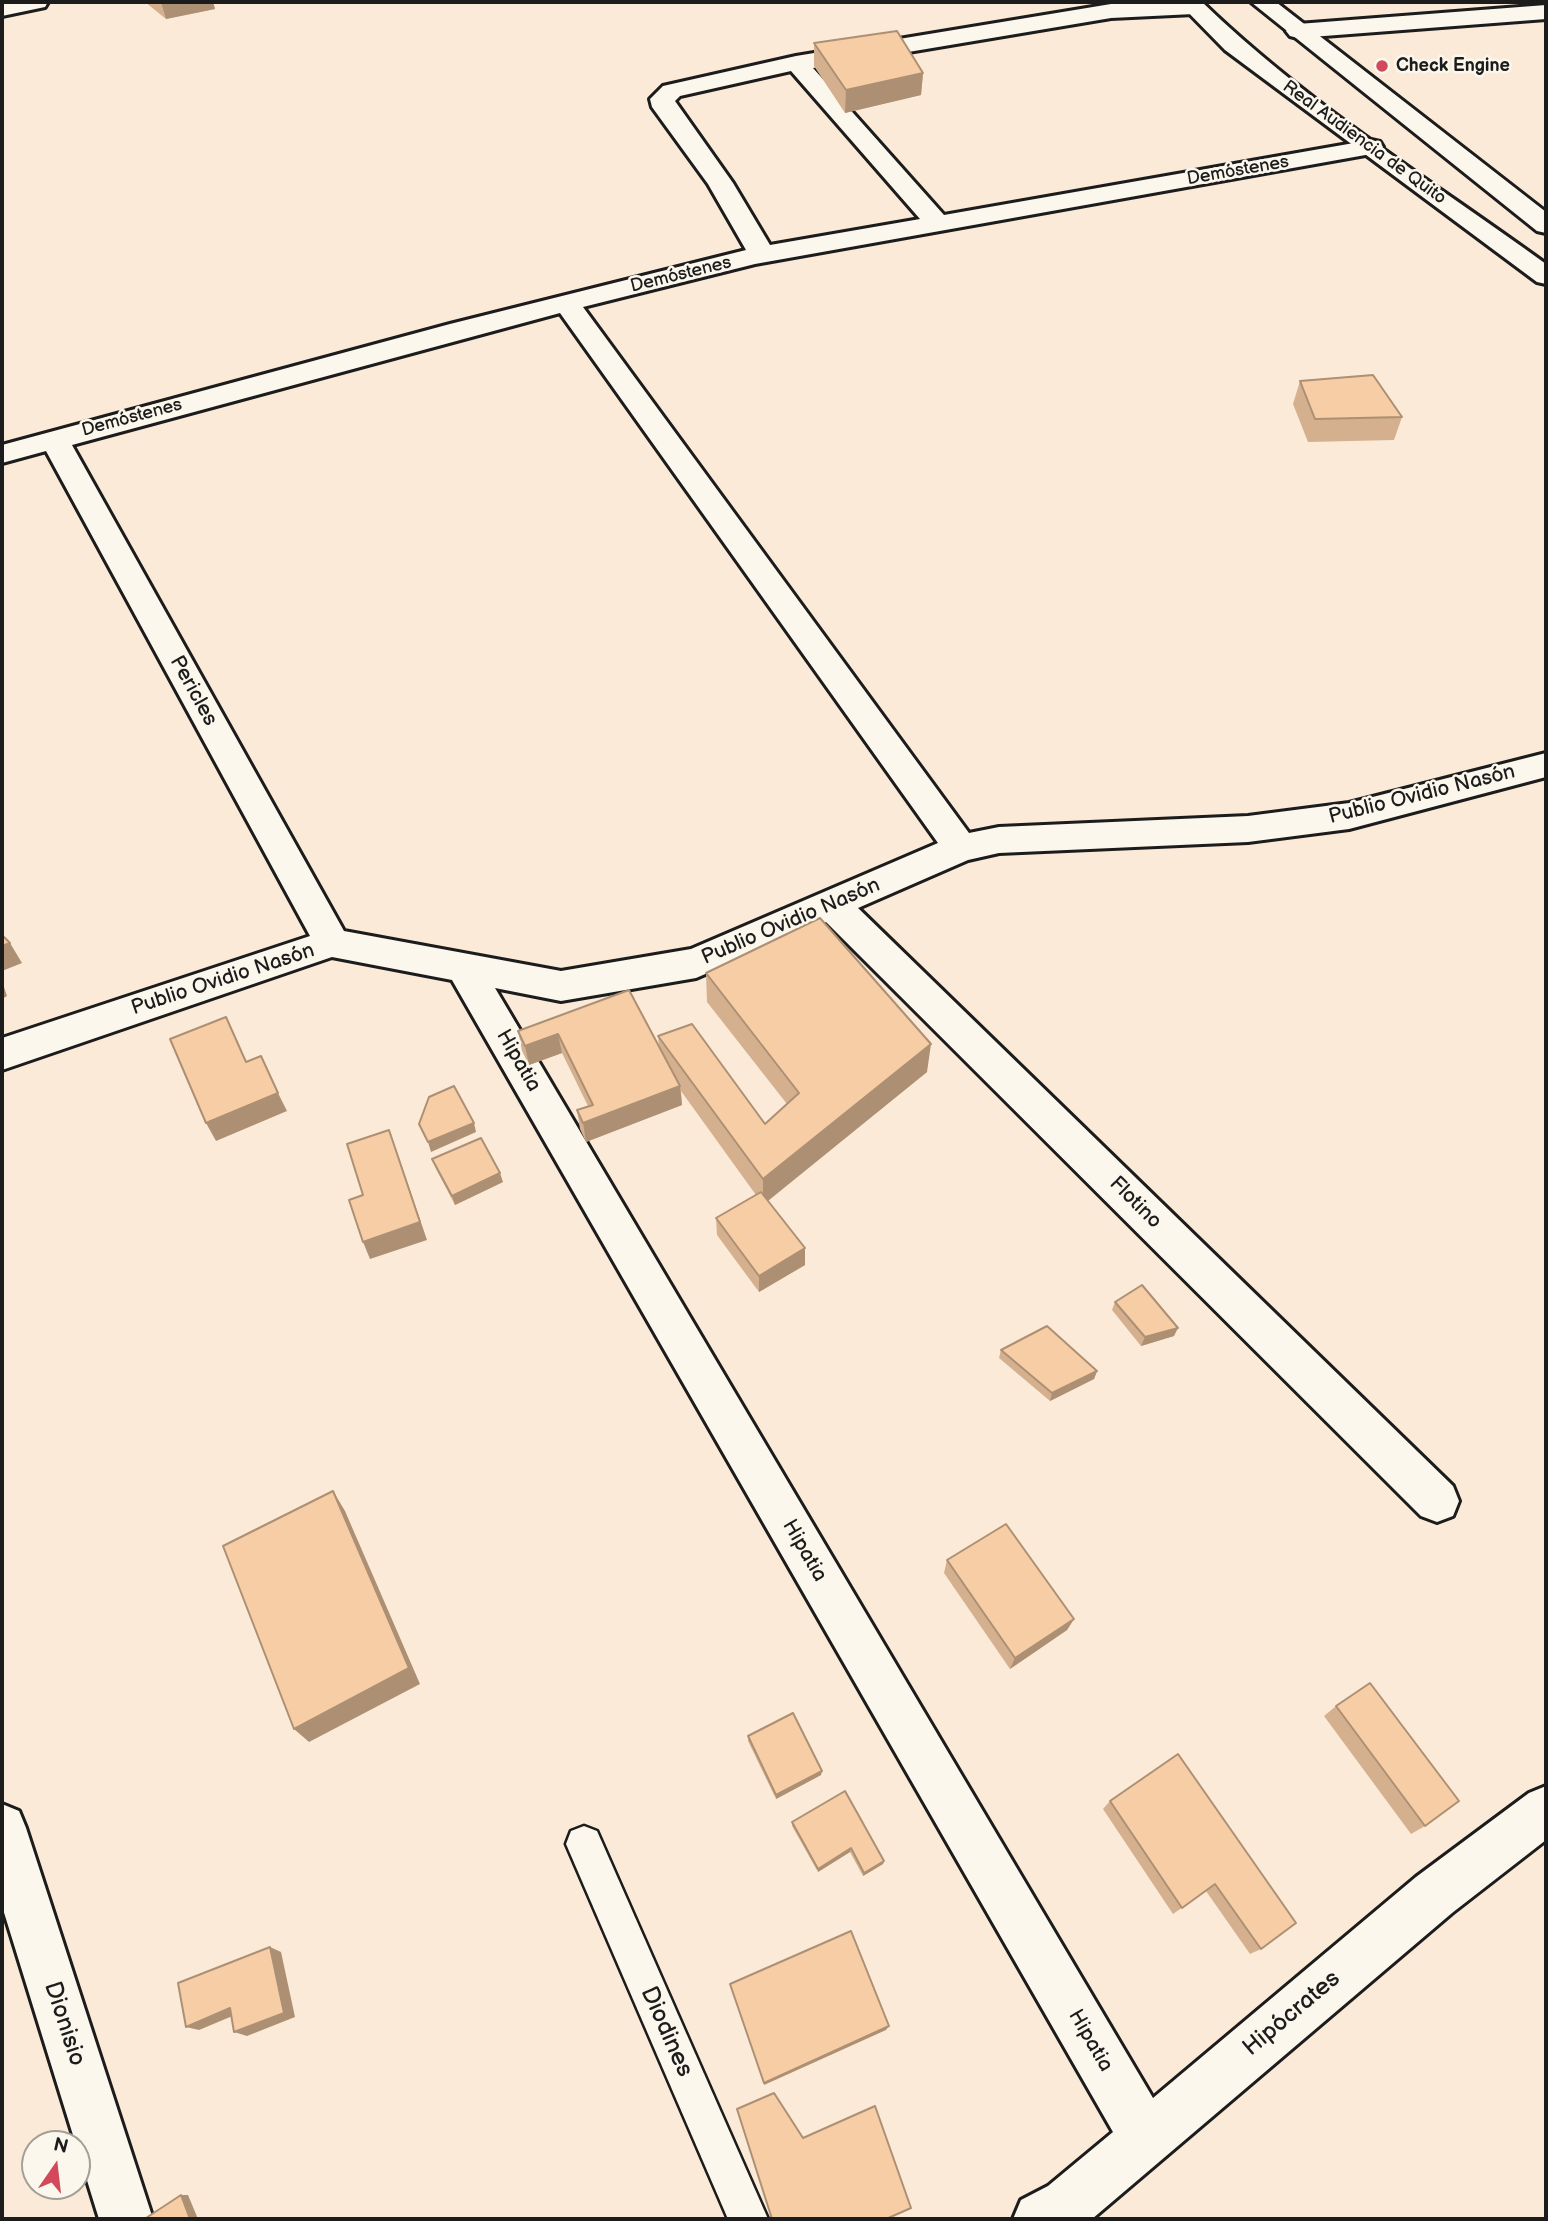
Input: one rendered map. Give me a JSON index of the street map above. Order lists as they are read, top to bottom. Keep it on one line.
{"streets":{"street":["Real Audiencia de Quito","Demóstenes","Pericles","Publio Ovidio Nasón","Hipatia","Flotino","Hipócrates","Dionisio"],"lane":["Diodines"]},"crossings":[["Real Audiencia de Quito","Demóstenes"],["Demóstenes","Pericles"],["Pericles","Publio Ovidio Nasón"],["Publio Ovidio Nasón","Hipatia"],["Publio Ovidio Nasón","Flotino"],["Hipatia","Hipócrates"]],"places":["Check Engine"],"north":"top"}
